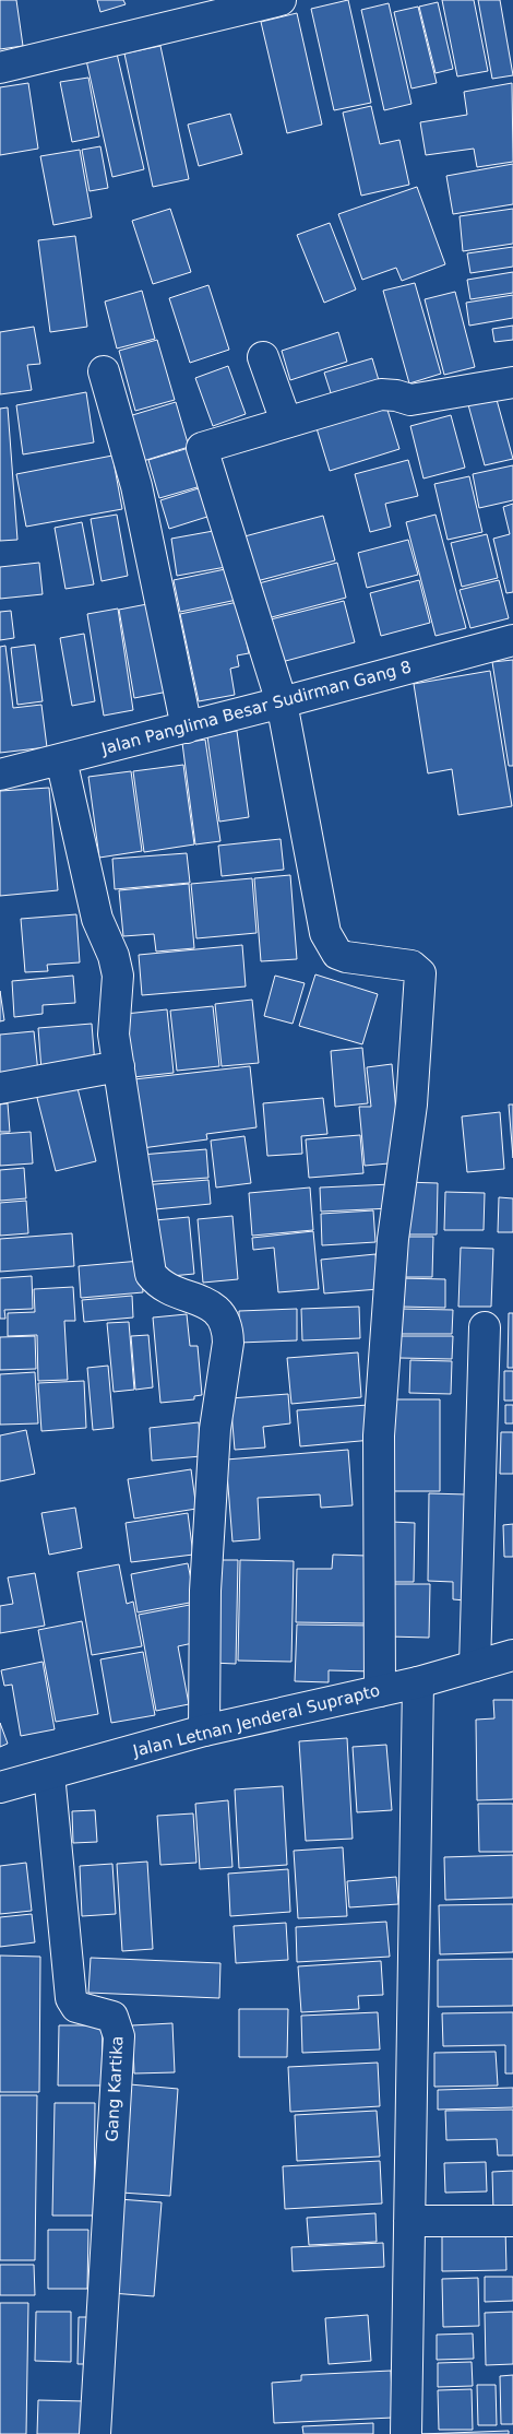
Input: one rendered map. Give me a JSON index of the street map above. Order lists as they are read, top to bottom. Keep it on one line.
{"streets":{"street":["Jalan Panglima Besar Sudirman Gang 8","Jalan Letnan Jenderal Suprapto","Gang Kartika"]},"crossings":[["Jalan Letnan Jenderal Suprapto","Gang Kartika"]]}
